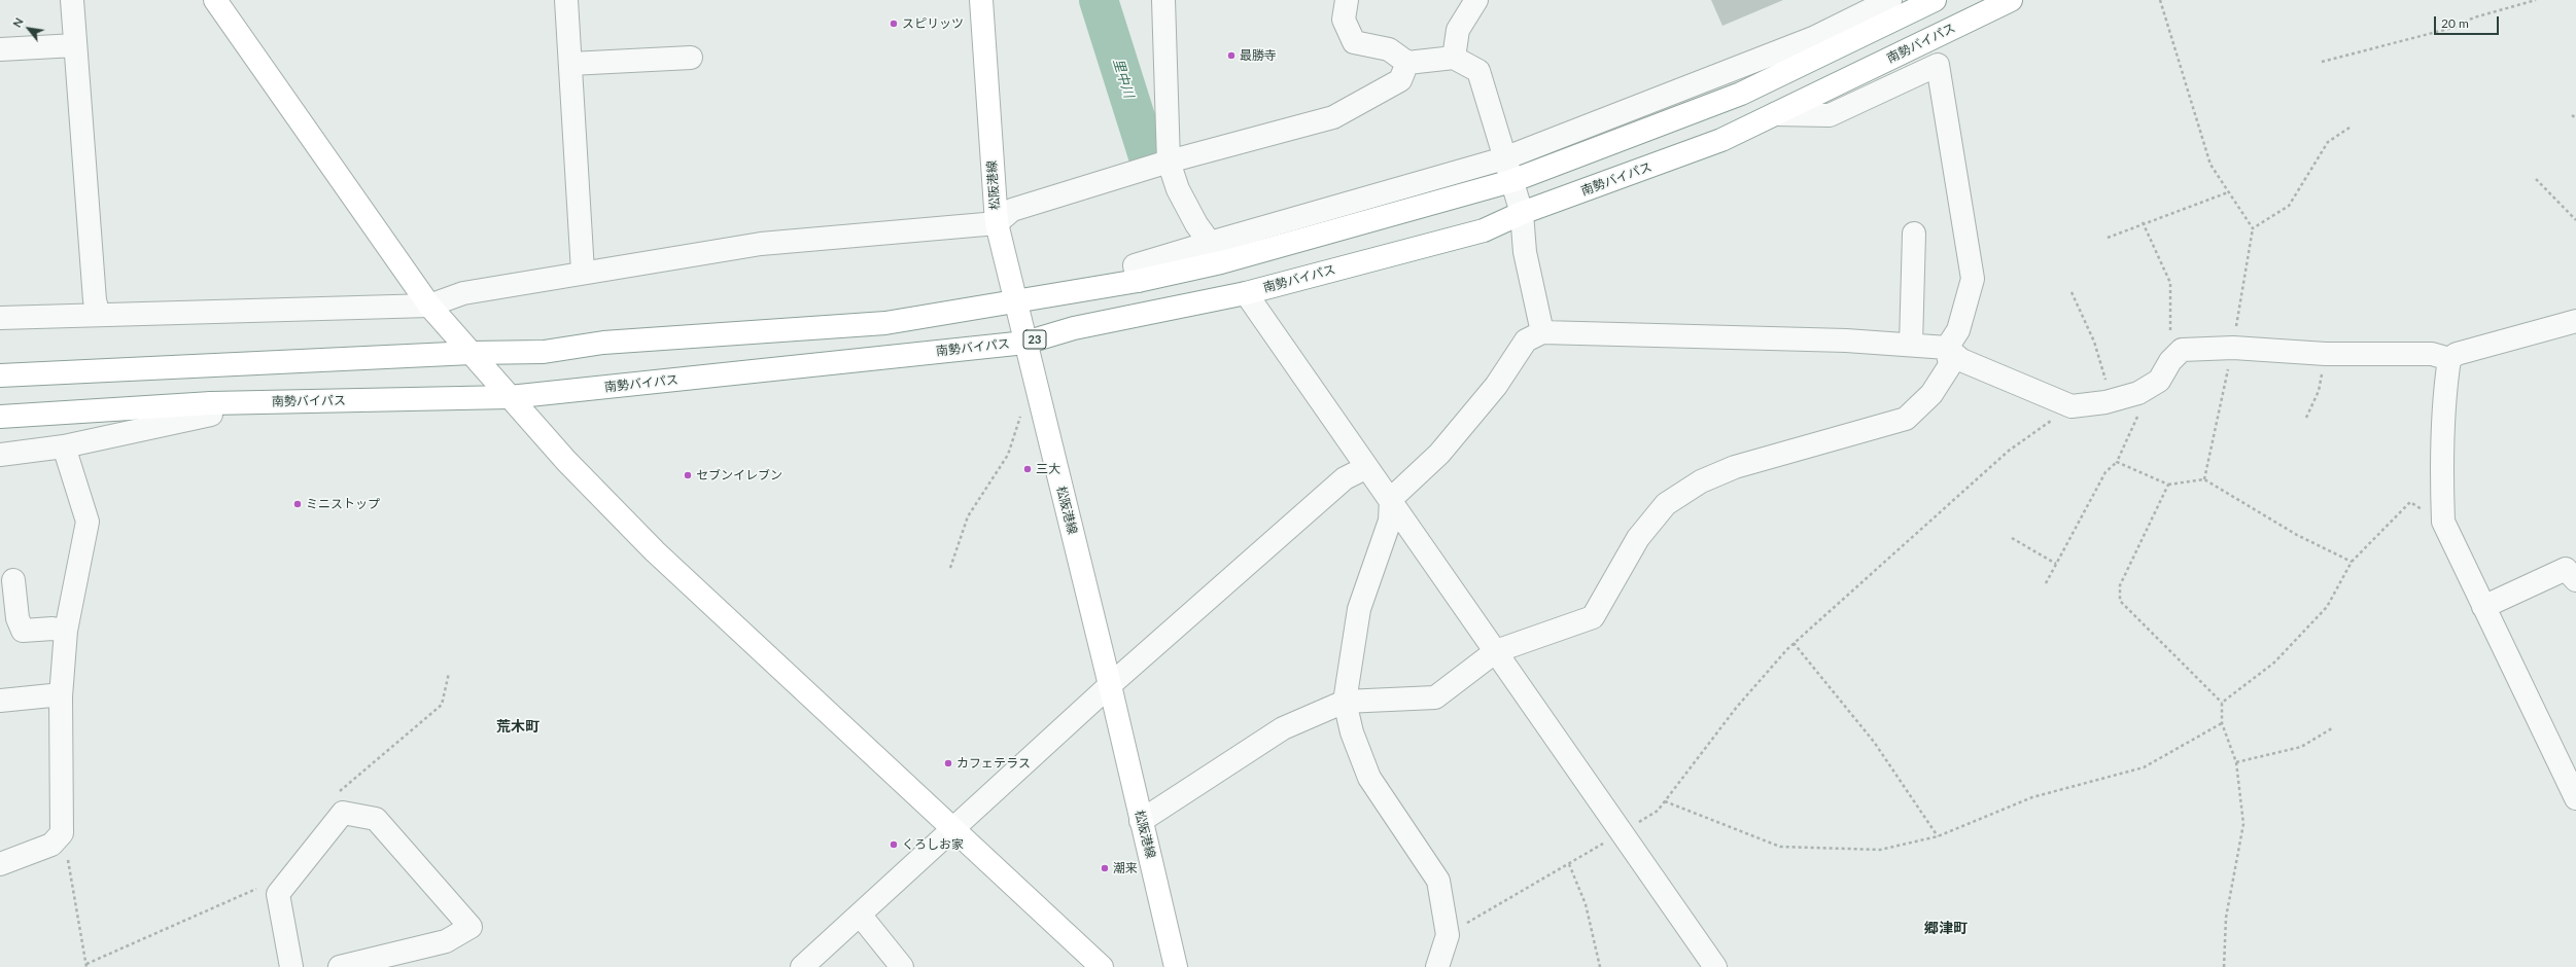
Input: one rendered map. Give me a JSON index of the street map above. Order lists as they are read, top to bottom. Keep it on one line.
{"streets":{"main road":["南勢バイパス","松阪港線","23"]},"crossings":[["南勢バイパス","松阪港線"]],"districts":["荒木町","郷津町"],"water":["里中川"],"places":["スピリッツ","最勝寺","三大","セブンイレブン","ミニストップ","カフェテラス","くろしお家","潮来"],"scale_bar":"20 m","north":"top left"}
